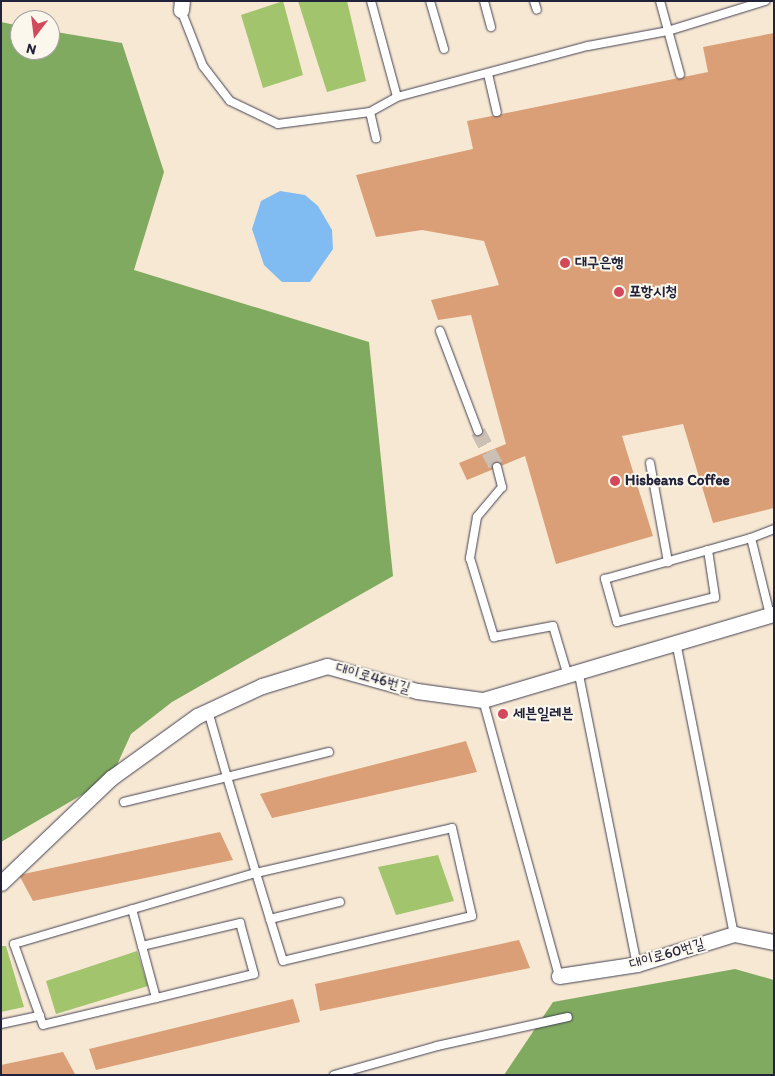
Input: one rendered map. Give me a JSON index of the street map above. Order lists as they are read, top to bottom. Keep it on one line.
{"streets":{"street":["대이로46번길","대이로60번길"]},"places":["대구은행","포항시청","Hisbeans Coffee","세븐일레븐"],"north":"bottom"}
